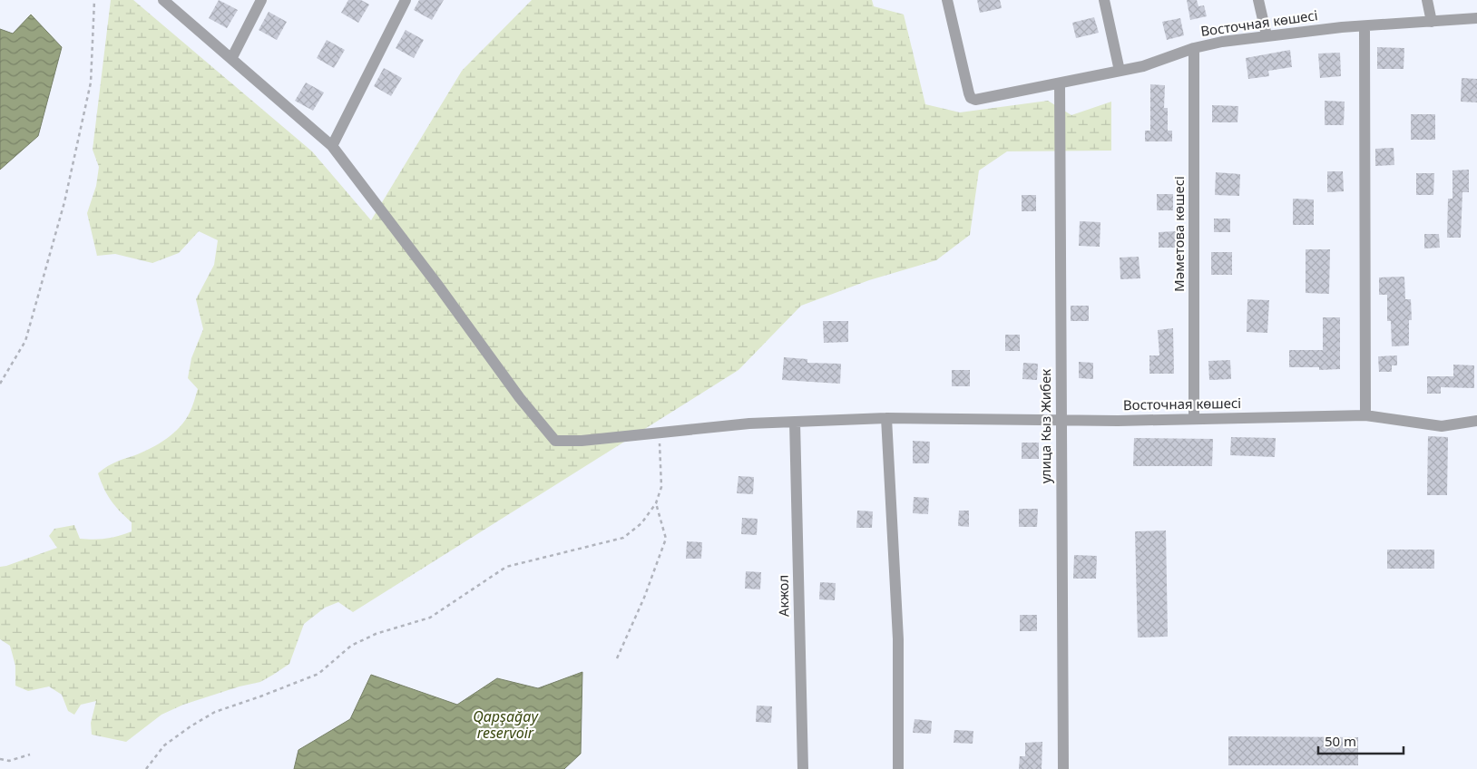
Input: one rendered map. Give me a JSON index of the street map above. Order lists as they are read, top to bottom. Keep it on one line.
{"streets":{"street":["Восточная көшесі","Мәметова көшесі","улица Кыз Жибек","Акжол"]},"crossings":[["Восточная көшесі","Мәметова көшесі"],["Восточная көшесі","улица Кыз Жибек"],["Восточная көшесі","Акжол"]],"water":["Qapşağay reservoir"],"scale_bar":"50 m"}
